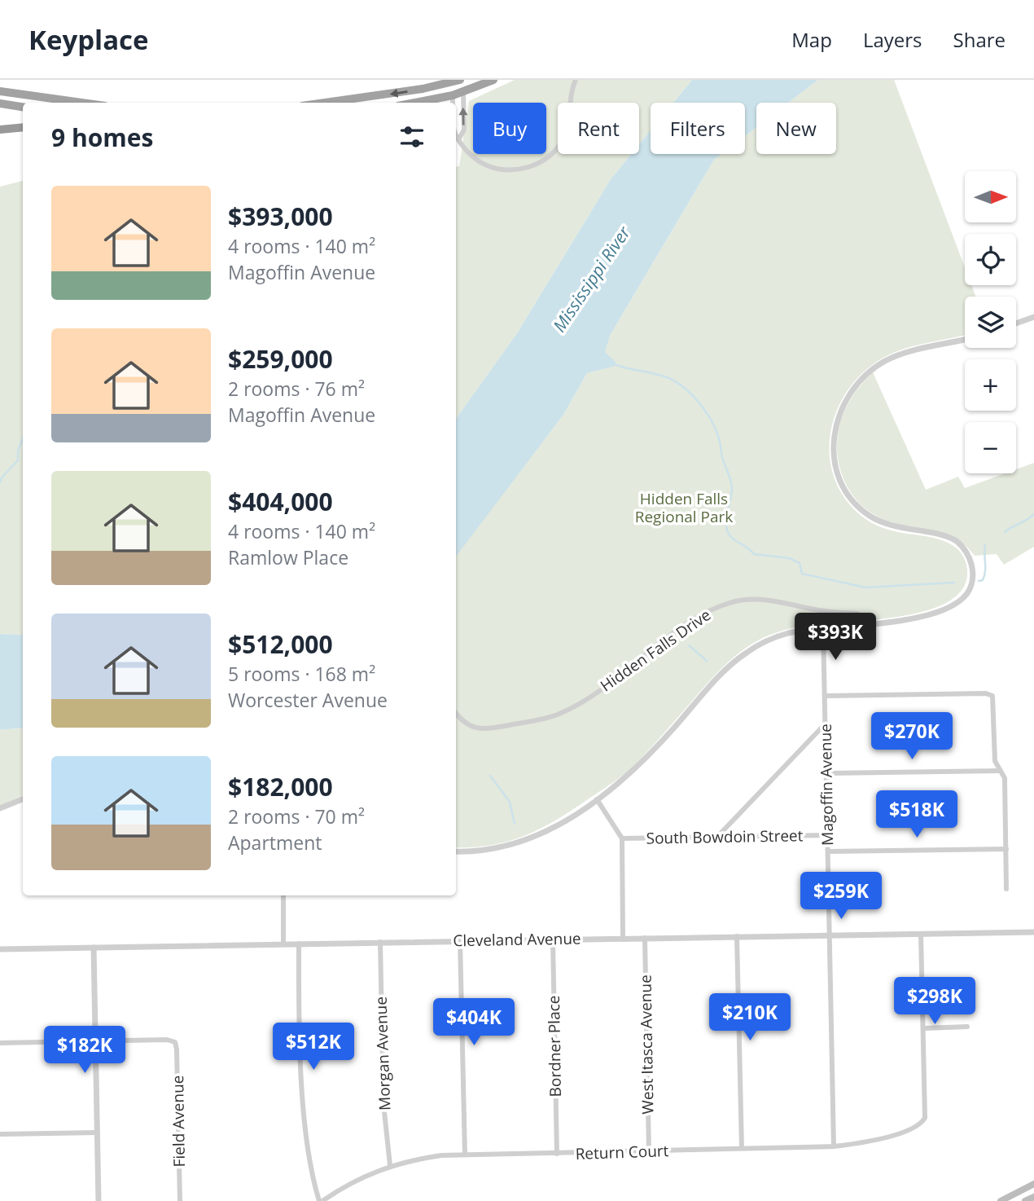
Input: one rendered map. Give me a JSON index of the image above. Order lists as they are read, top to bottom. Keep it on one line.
{"streets":{"street":["Hidden Falls Drive","Magoffin Avenue","South Bowdoin Street","Cleveland Avenue","West Itasca Avenue","Bordner Place","Morgan Avenue","Field Avenue","Return Court"]},"crossings":[["Magoffin Avenue","South Bowdoin Street"],["Magoffin Avenue","Cleveland Avenue"],["Magoffin Avenue","Return Court"],["Cleveland Avenue","West Itasca Avenue"],["Cleveland Avenue","Bordner Place"],["Cleveland Avenue","Morgan Avenue"],["West Itasca Avenue","Return Court"],["Bordner Place","Return Court"],["Morgan Avenue","Return Court"]],"water":["Mississippi River"],"parks":["Hidden Falls Regional Park"],"north":"right","page":{"header":"Keyplace","nav":["Map","Layers","Share"],"chip":["Buy","Rent","Filters","New"],"heading":"9 homes","map_buttons":["+","−"],"list":[{"name":"$393,000","note":"4 rooms · 140 m² · Magoffin Avenue"},{"name":"$259,000","note":"2 rooms · 76 m² · Magoffin Avenue"},{"name":"$404,000","note":"4 rooms · 140 m² · Ramlow Place"},{"name":"$512,000","note":"5 rooms · 168 m² · Worcester Avenue"},{"name":"$182,000","note":"2 rooms · 70 m² · Apartment"}],"price":["$393K","$270K","$518K","$259K","$298K","$210K","$404K","$512K","$182K"]}}
